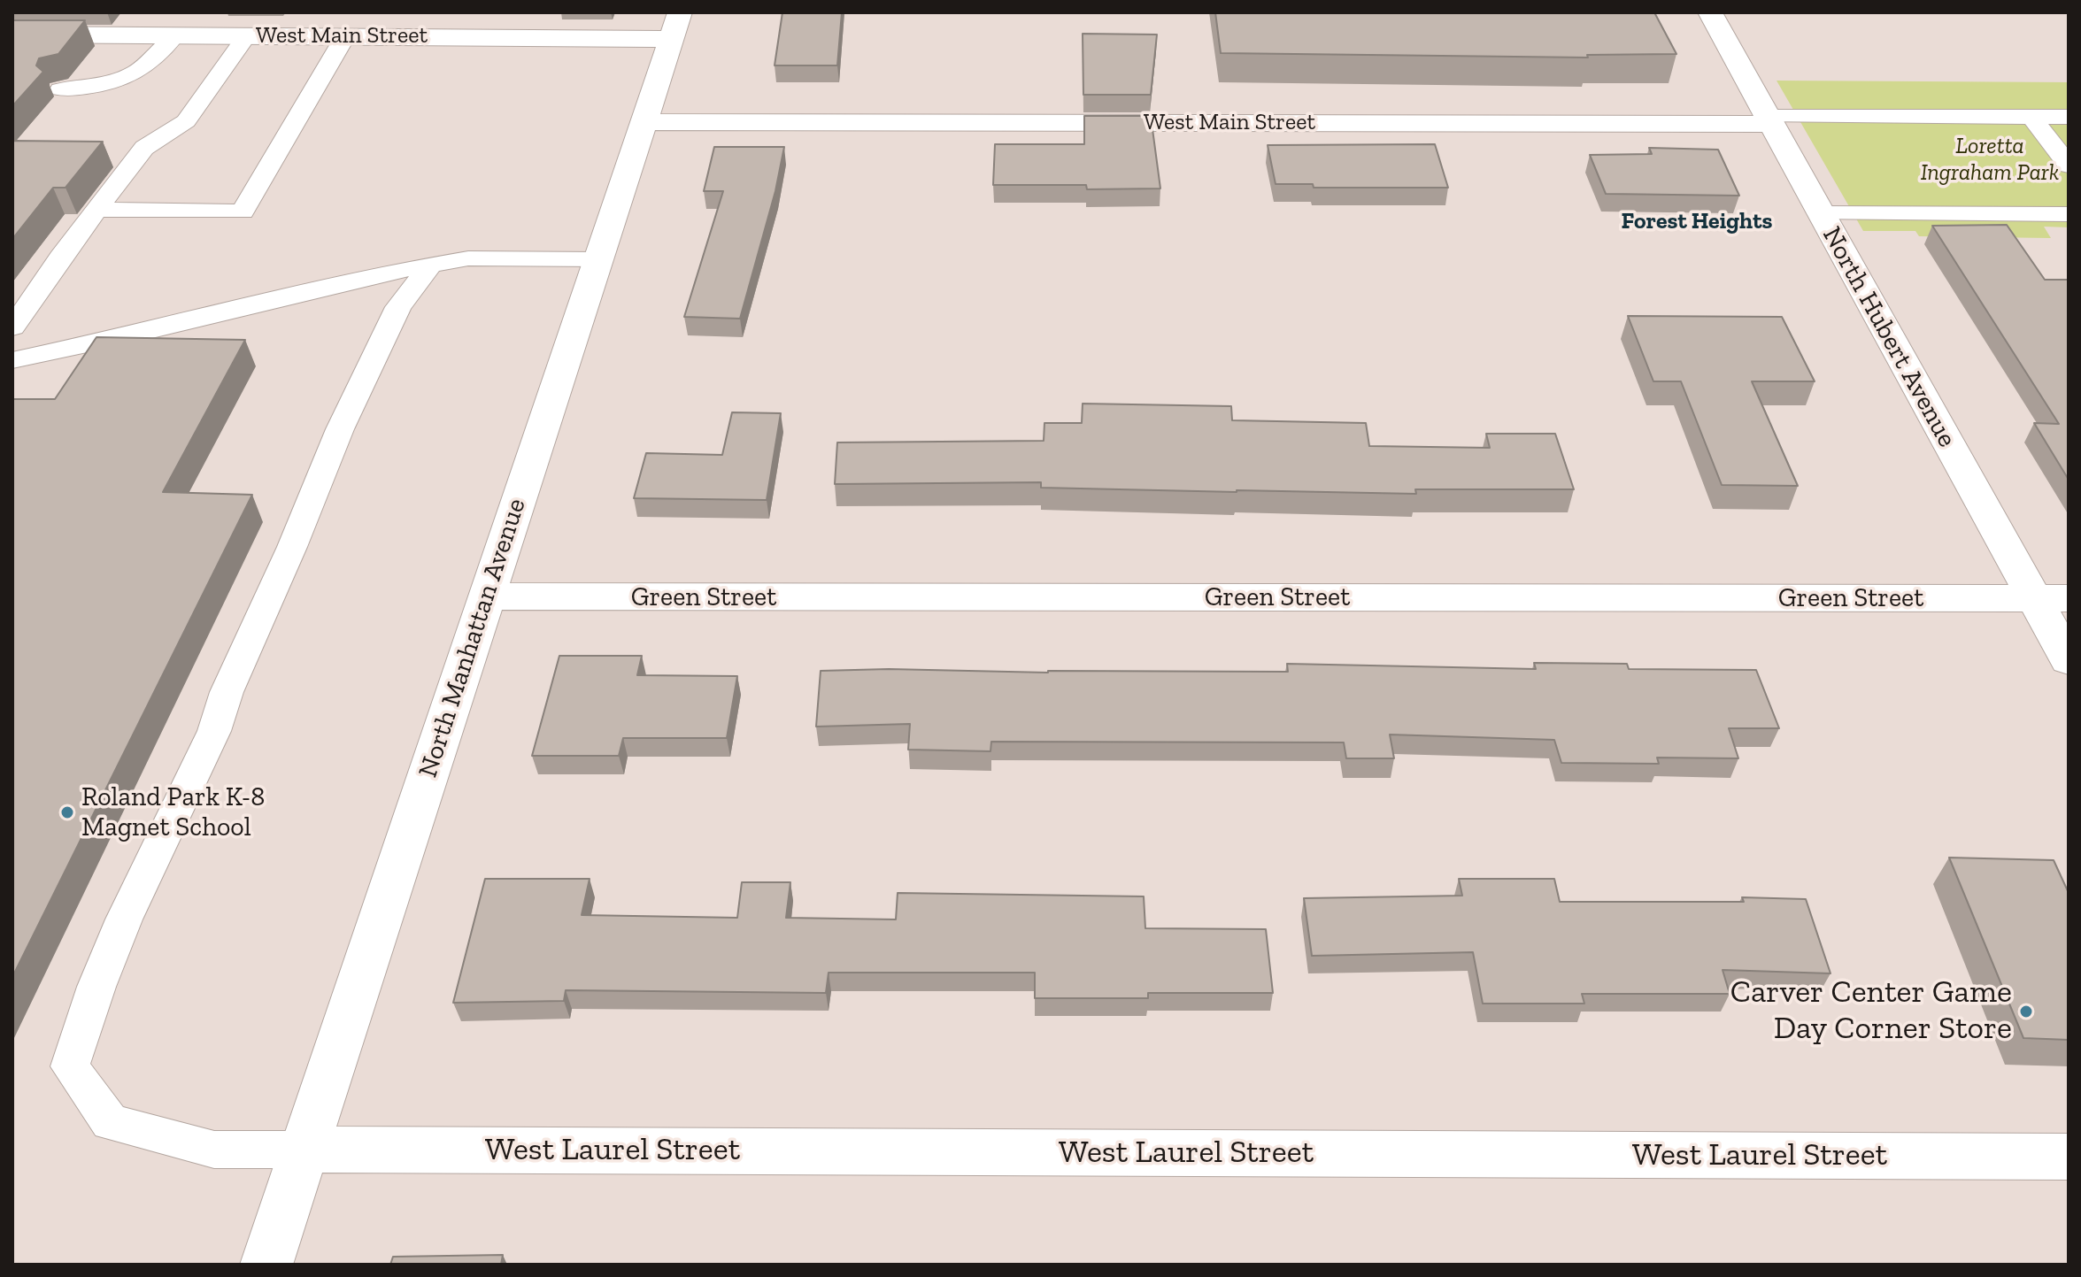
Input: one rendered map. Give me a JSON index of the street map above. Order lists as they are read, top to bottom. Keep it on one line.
{"streets":{"street":["West Main Street","North Hubert Avenue","Green Street","North Manhattan Avenue","West Laurel Street"]},"crossings":[["West Main Street","North Hubert Avenue"],["West Main Street","North Manhattan Avenue"],["North Hubert Avenue","Green Street"],["Green Street","North Manhattan Avenue"],["North Manhattan Avenue","West Laurel Street"]],"districts":["Forest Heights"],"parks":["Loretta Ingraham Park"],"places":["Roland Park K-8 Magnet School","Carver Center Game Day Corner Store"]}
